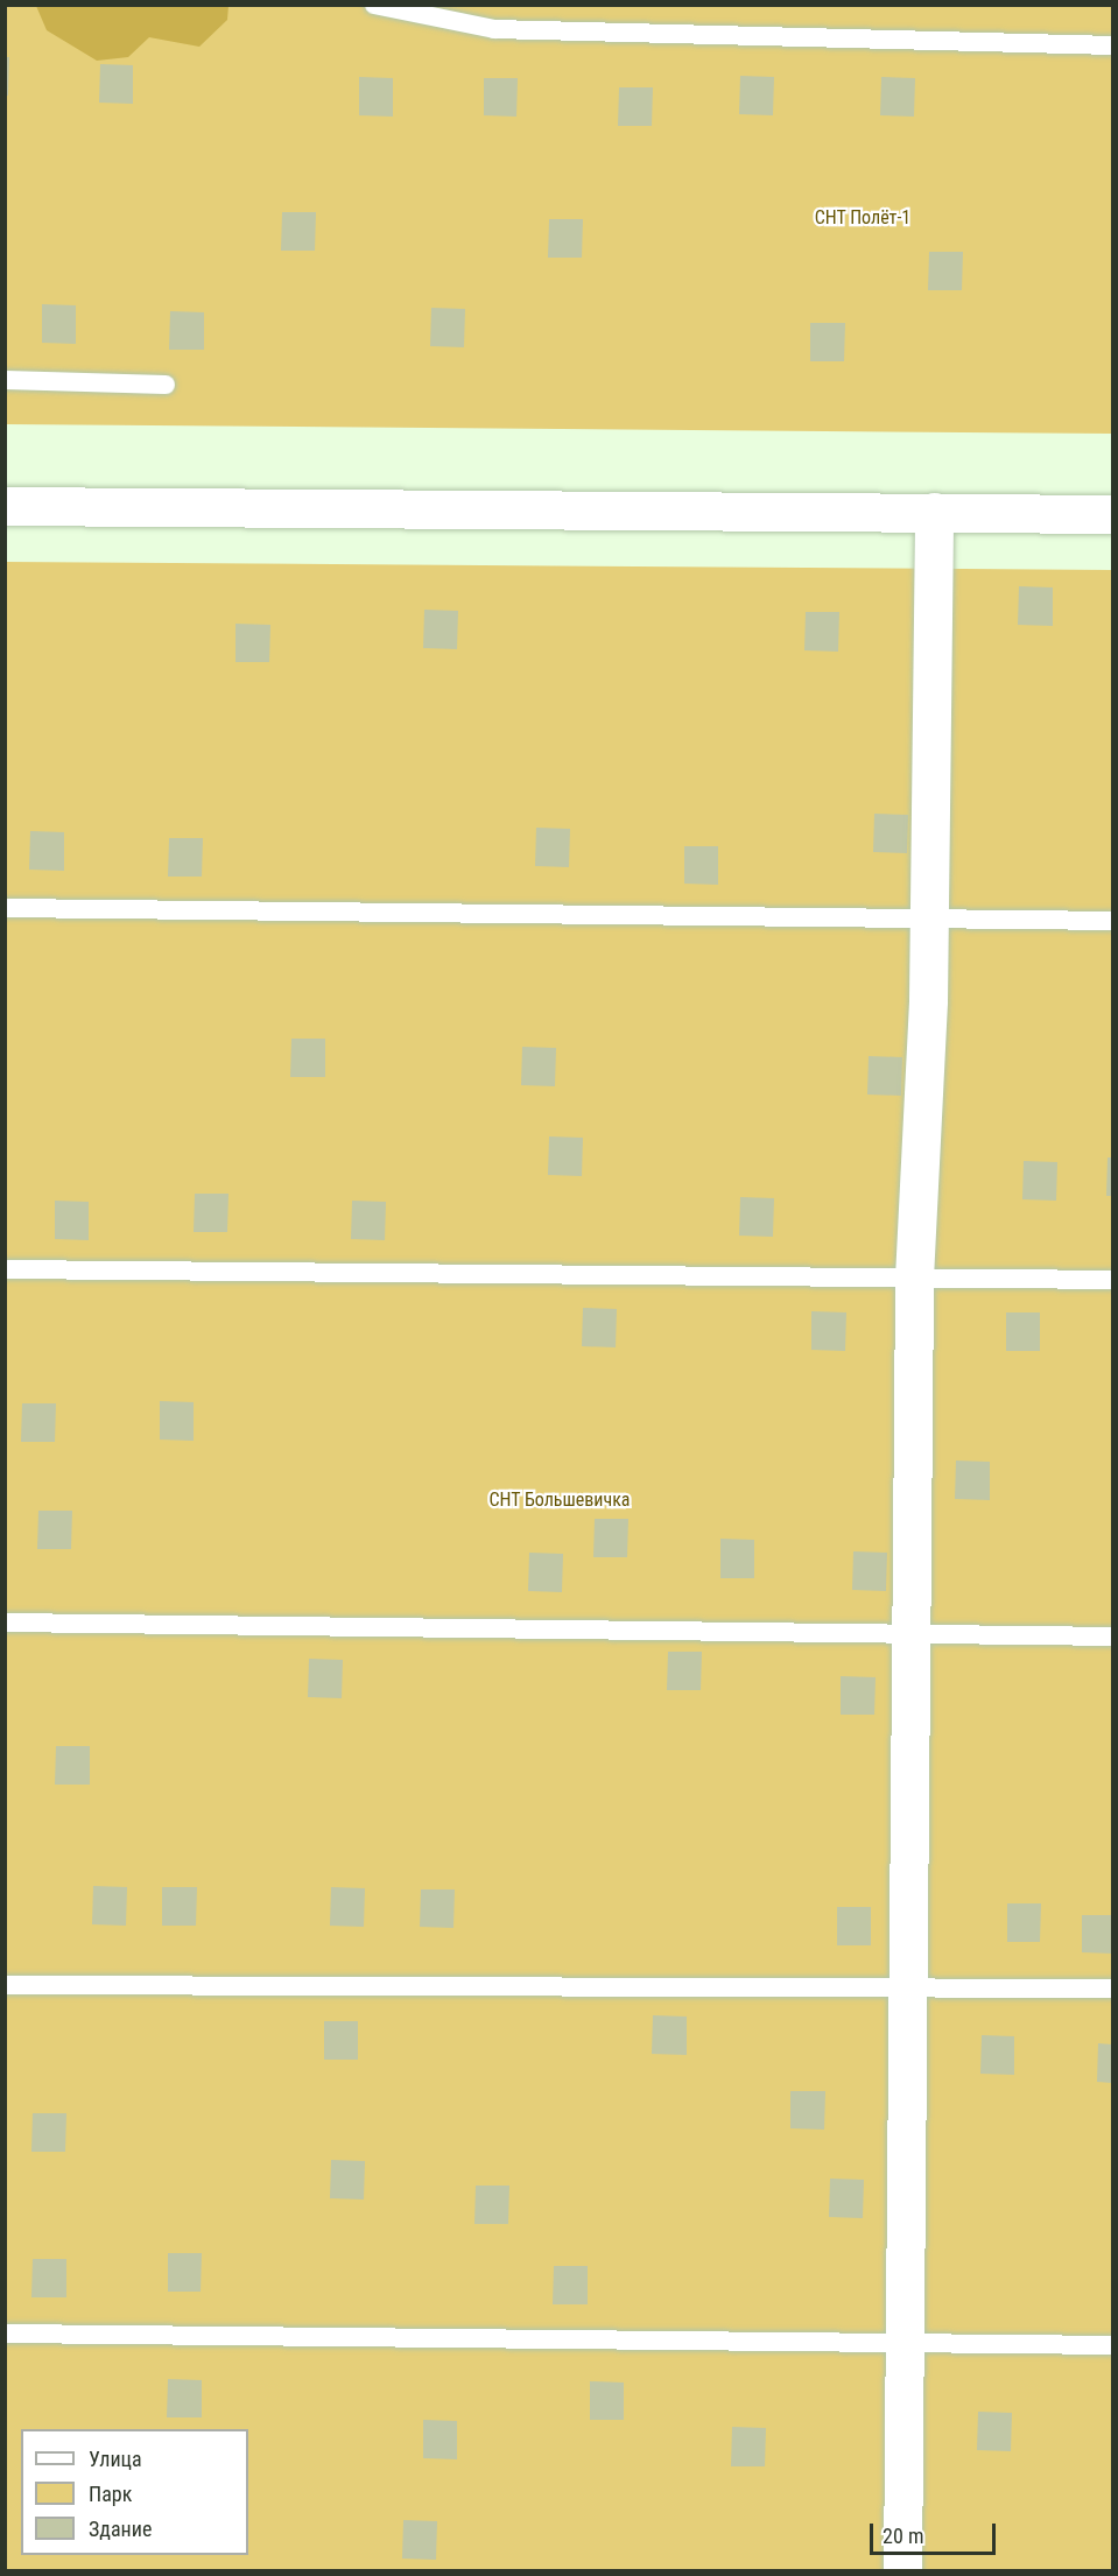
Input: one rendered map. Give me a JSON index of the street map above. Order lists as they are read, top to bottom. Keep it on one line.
{"parks":["СНТ Полёт-1","СНТ Большевичка"],"legend":["Улица","Парк","Здание"],"scale_bar":"20 m"}
